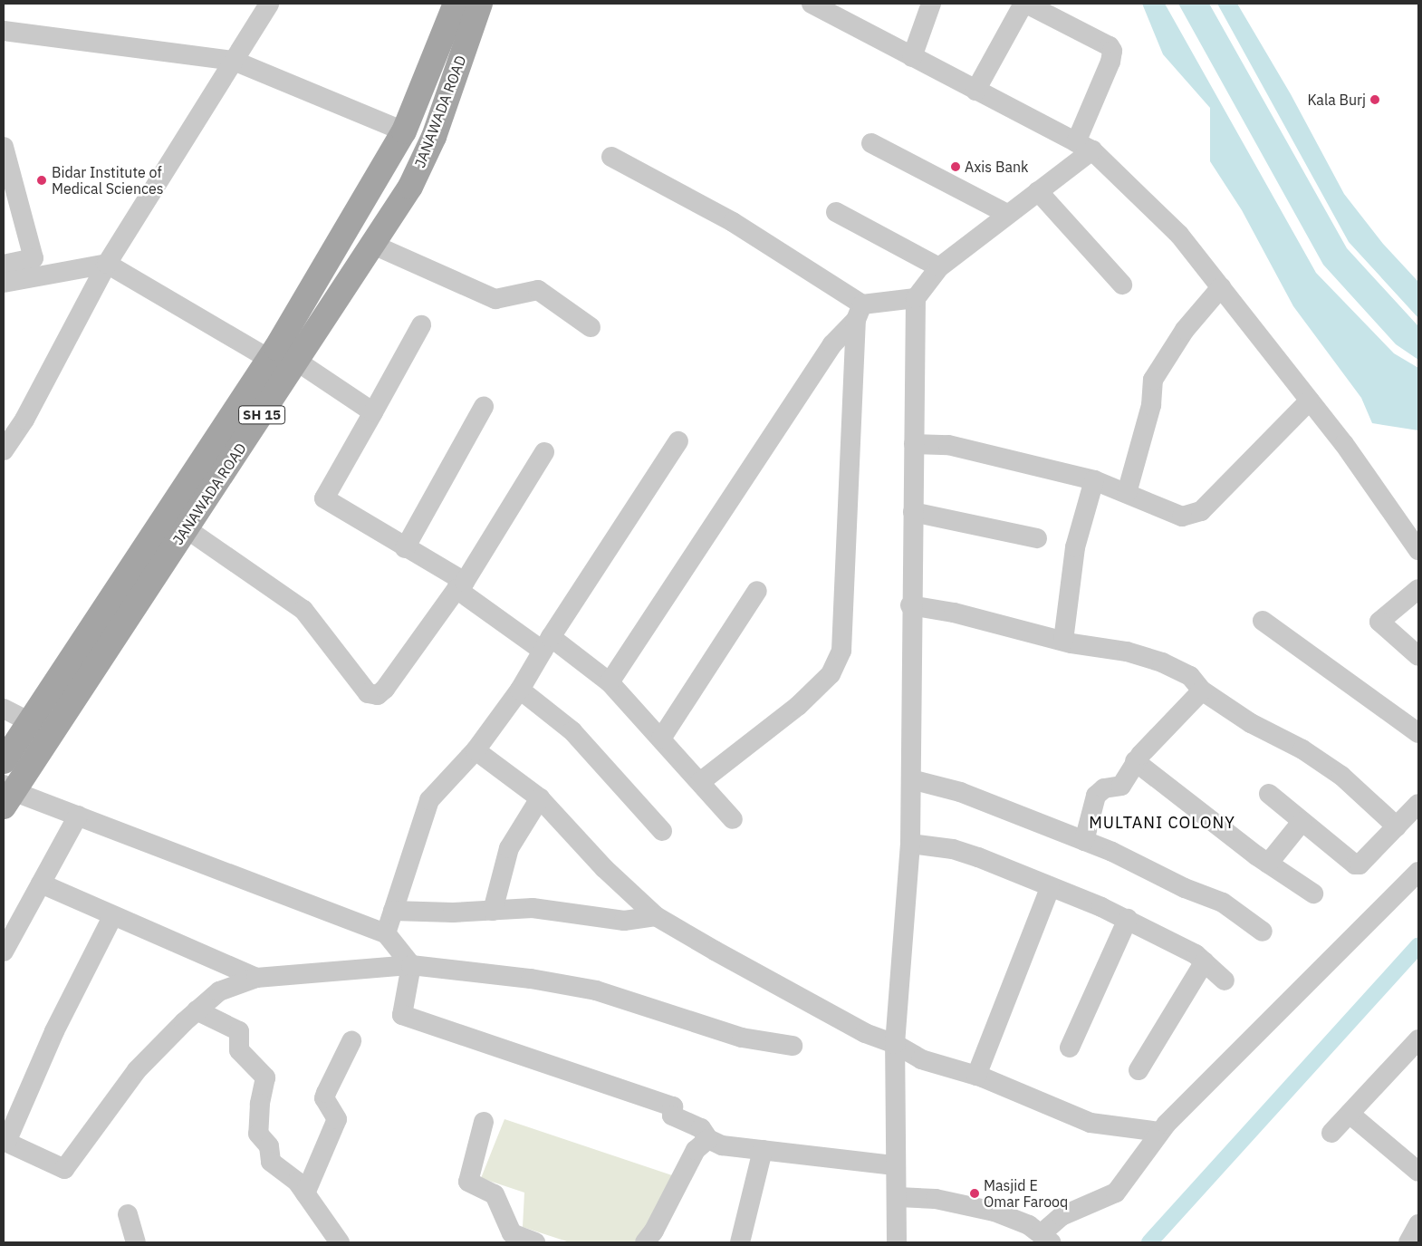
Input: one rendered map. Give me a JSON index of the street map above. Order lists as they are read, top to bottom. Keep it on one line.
{"streets":{"main road":["JANAWADA ROAD","SH 15"]},"districts":["MULTANI COLONY"],"places":["Kala Burj","Axis Bank","Bidar Institute of Medical Sciences","Masjid E Omar Farooq"]}
